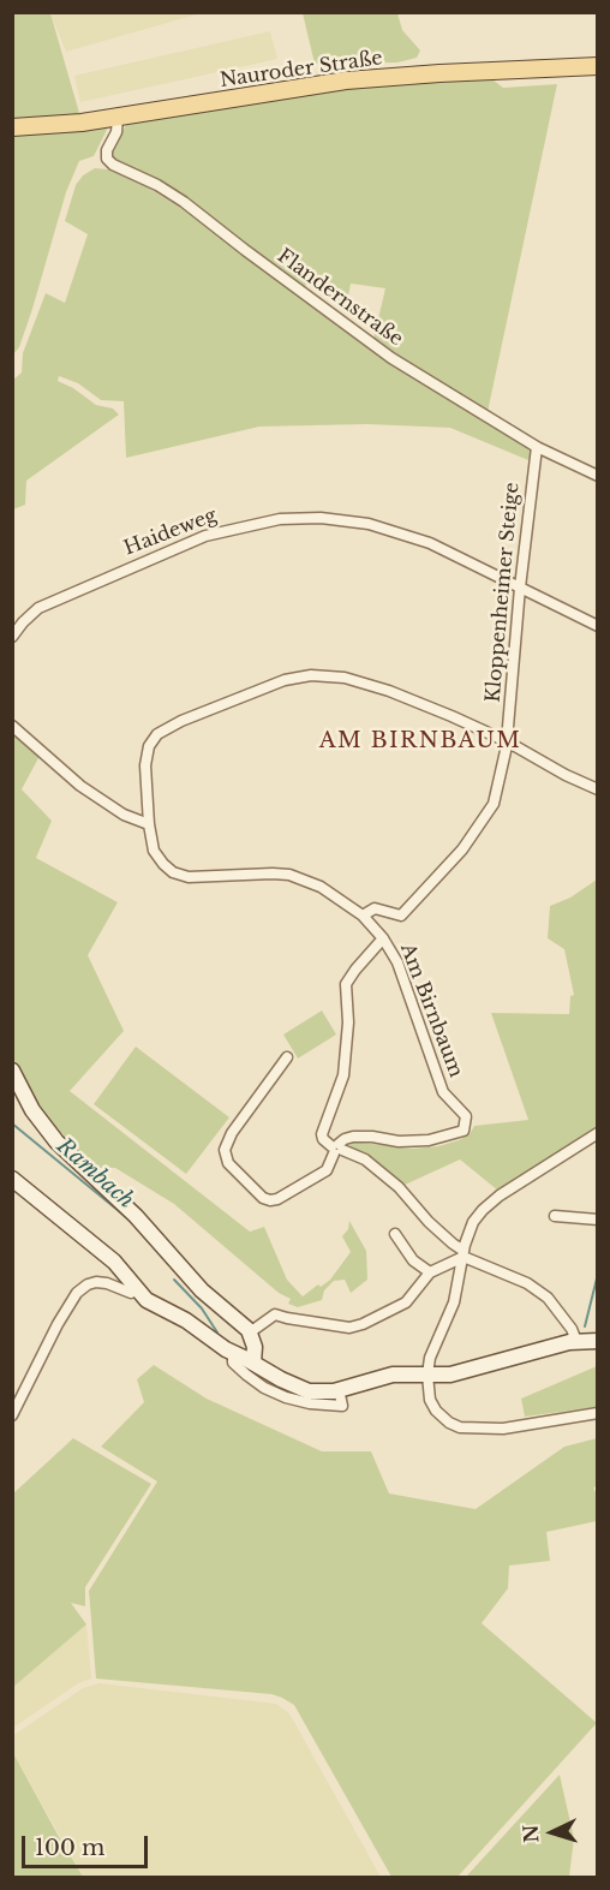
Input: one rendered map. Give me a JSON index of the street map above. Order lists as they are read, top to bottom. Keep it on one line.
{"streets":{"main road":["Nauroder Straße"],"street":["Flandernstraße","Haideweg","Kloppenheimer Steige","Am Birnbaum"]},"crossings":[["Nauroder Straße","Flandernstraße"],["Flandernstraße","Kloppenheimer Steige"],["Haideweg","Kloppenheimer Steige"],["Kloppenheimer Steige","Am Birnbaum"]],"districts":["AM BIRNBAUM"],"water":["Rambach"],"scale_bar":"100 m","north":"left"}
